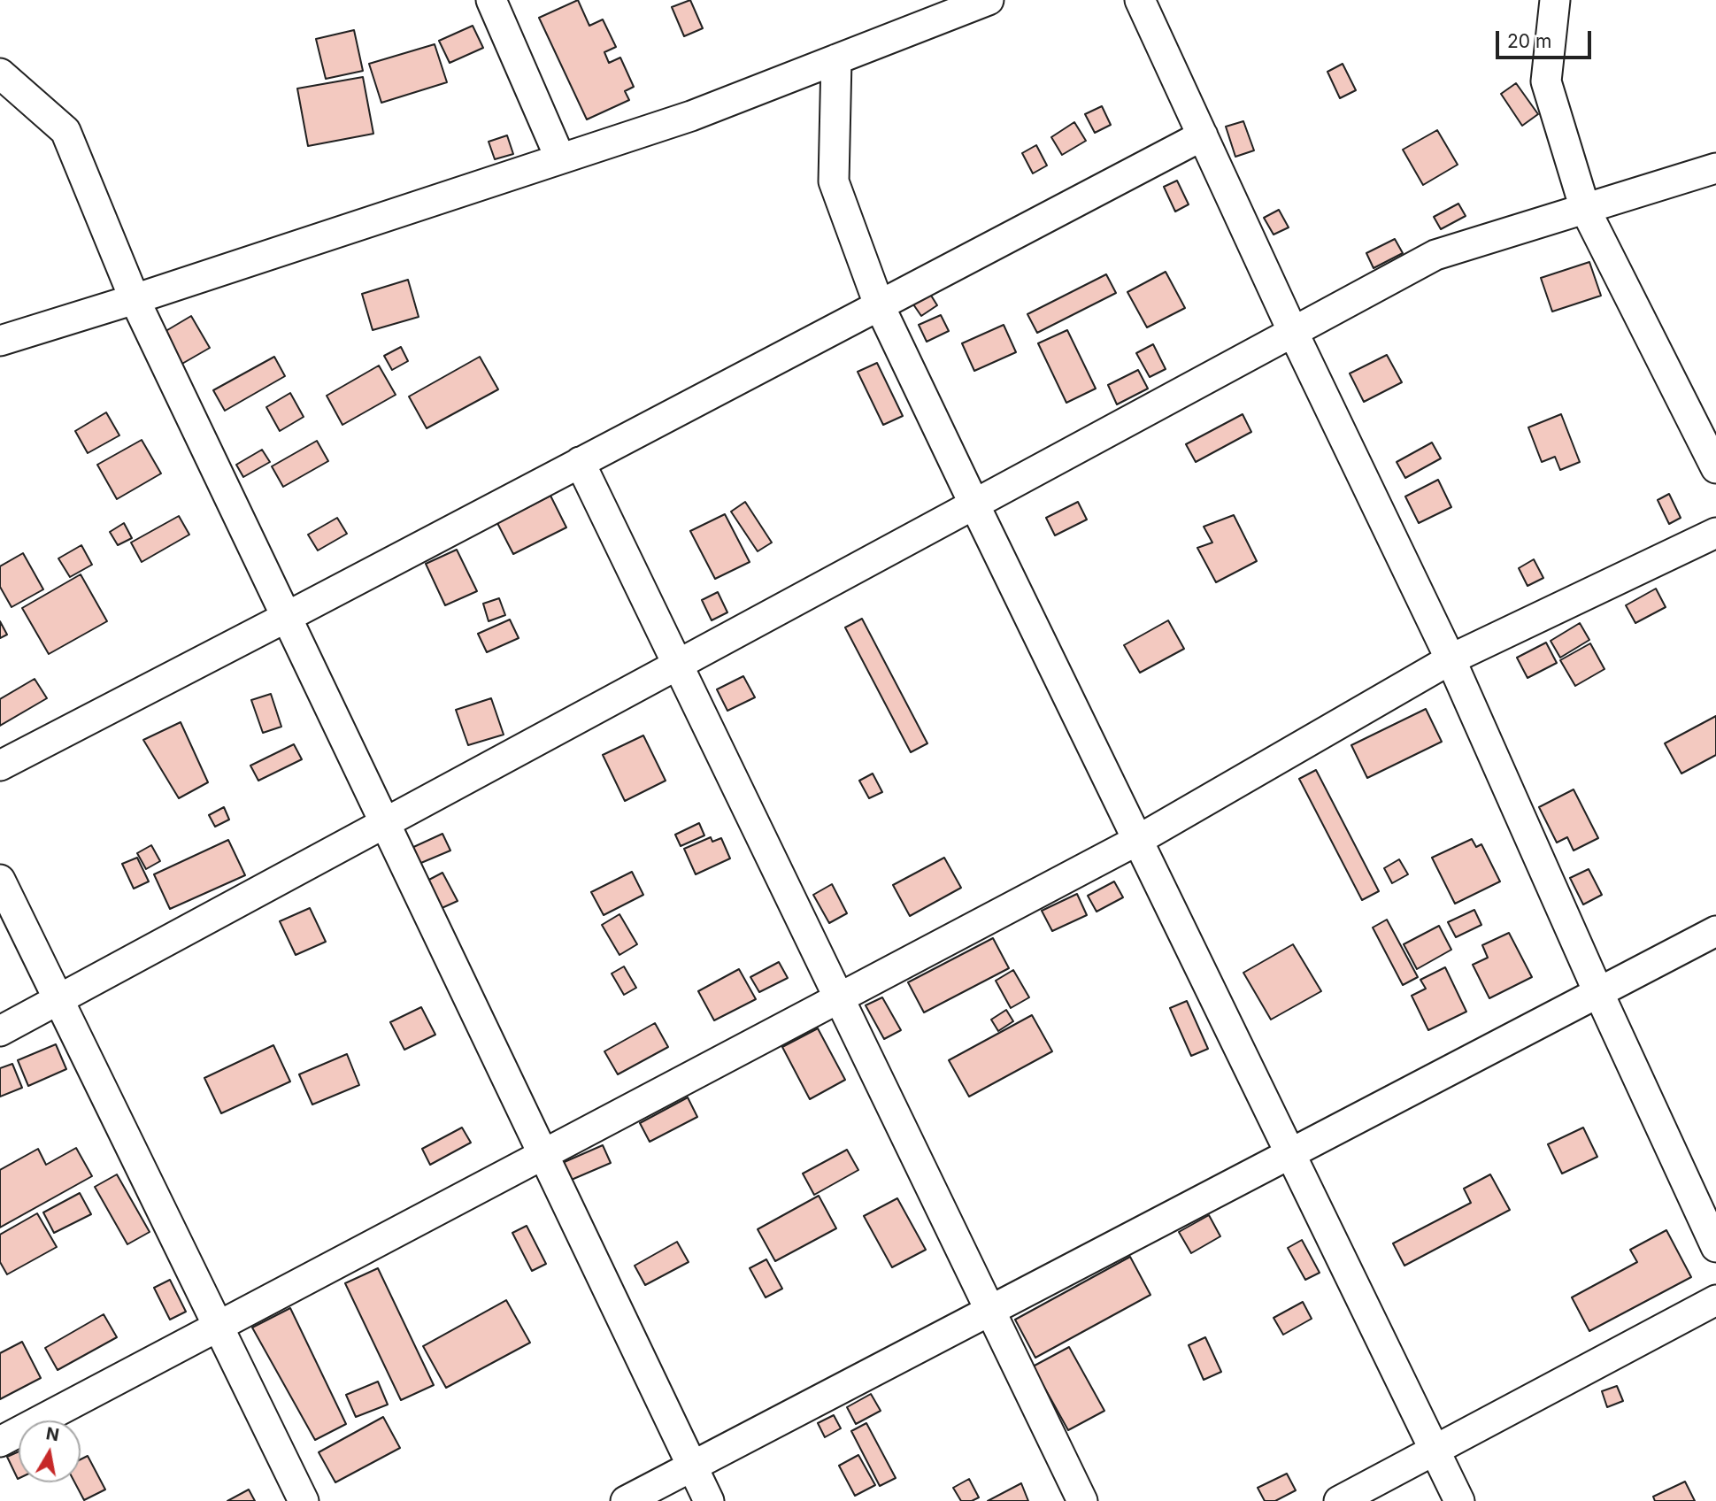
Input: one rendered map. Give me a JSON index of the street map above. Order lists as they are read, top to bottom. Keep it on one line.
{"scale_bar":"20 m","north":"top"}
